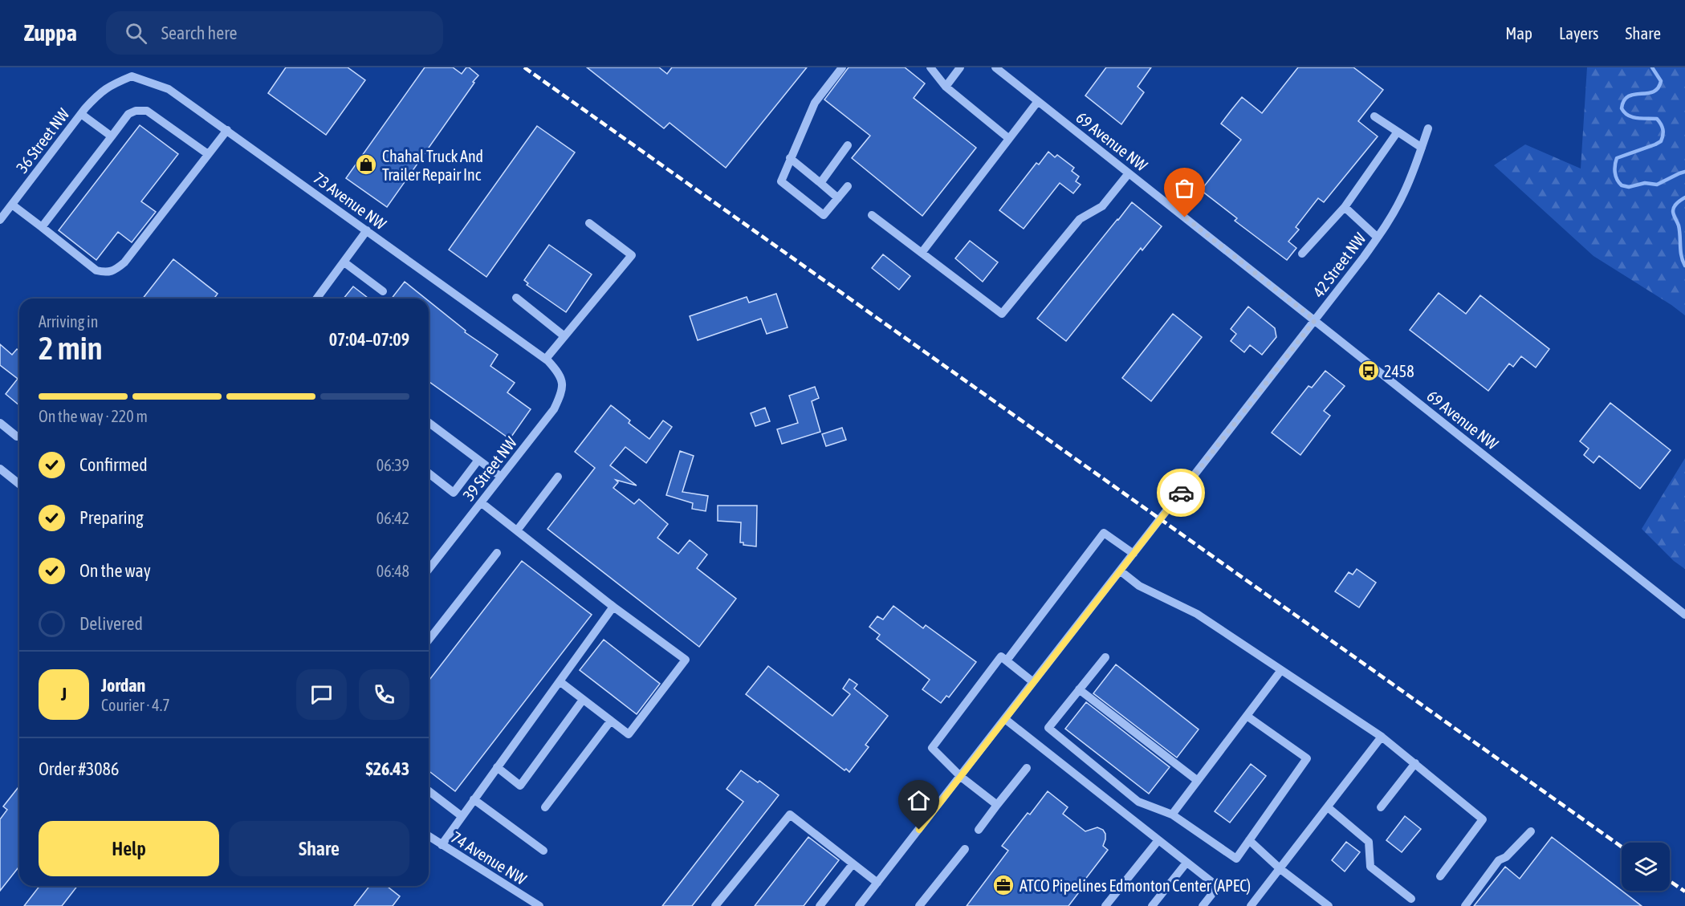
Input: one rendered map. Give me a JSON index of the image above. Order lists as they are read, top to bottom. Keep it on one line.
{"streets":{"street":["36 Street NW","69 Avenue NW","73 Avenue NW","42 Street NW","39 Street NW","74 Avenue NW"]},"crossings":[["36 Street NW","73 Avenue NW"],["69 Avenue NW","42 Street NW"],["73 Avenue NW","39 Street NW"]],"places":{"shop":["Chahal Truck And Trailer Repair Inc"],"bus stop":["2458"],"office":["ATCO Pipelines Edmonton Center (APEC)"]},"page":{"header":"Zuppa","search":"Search here","nav":["Map","Layers","Share"],"heading":["2 min","Arriving in","07:04–07:09"],"panel":["Jordan","Courier · 4.7","Order #3086","$26.43"],"bar":"On the way · 220 m","list":[["Confirmed","06:39"],["Preparing","06:42"],["On the way","06:48"],"Delivered"],"round":"J","buttons":["Help","Share"]}}
